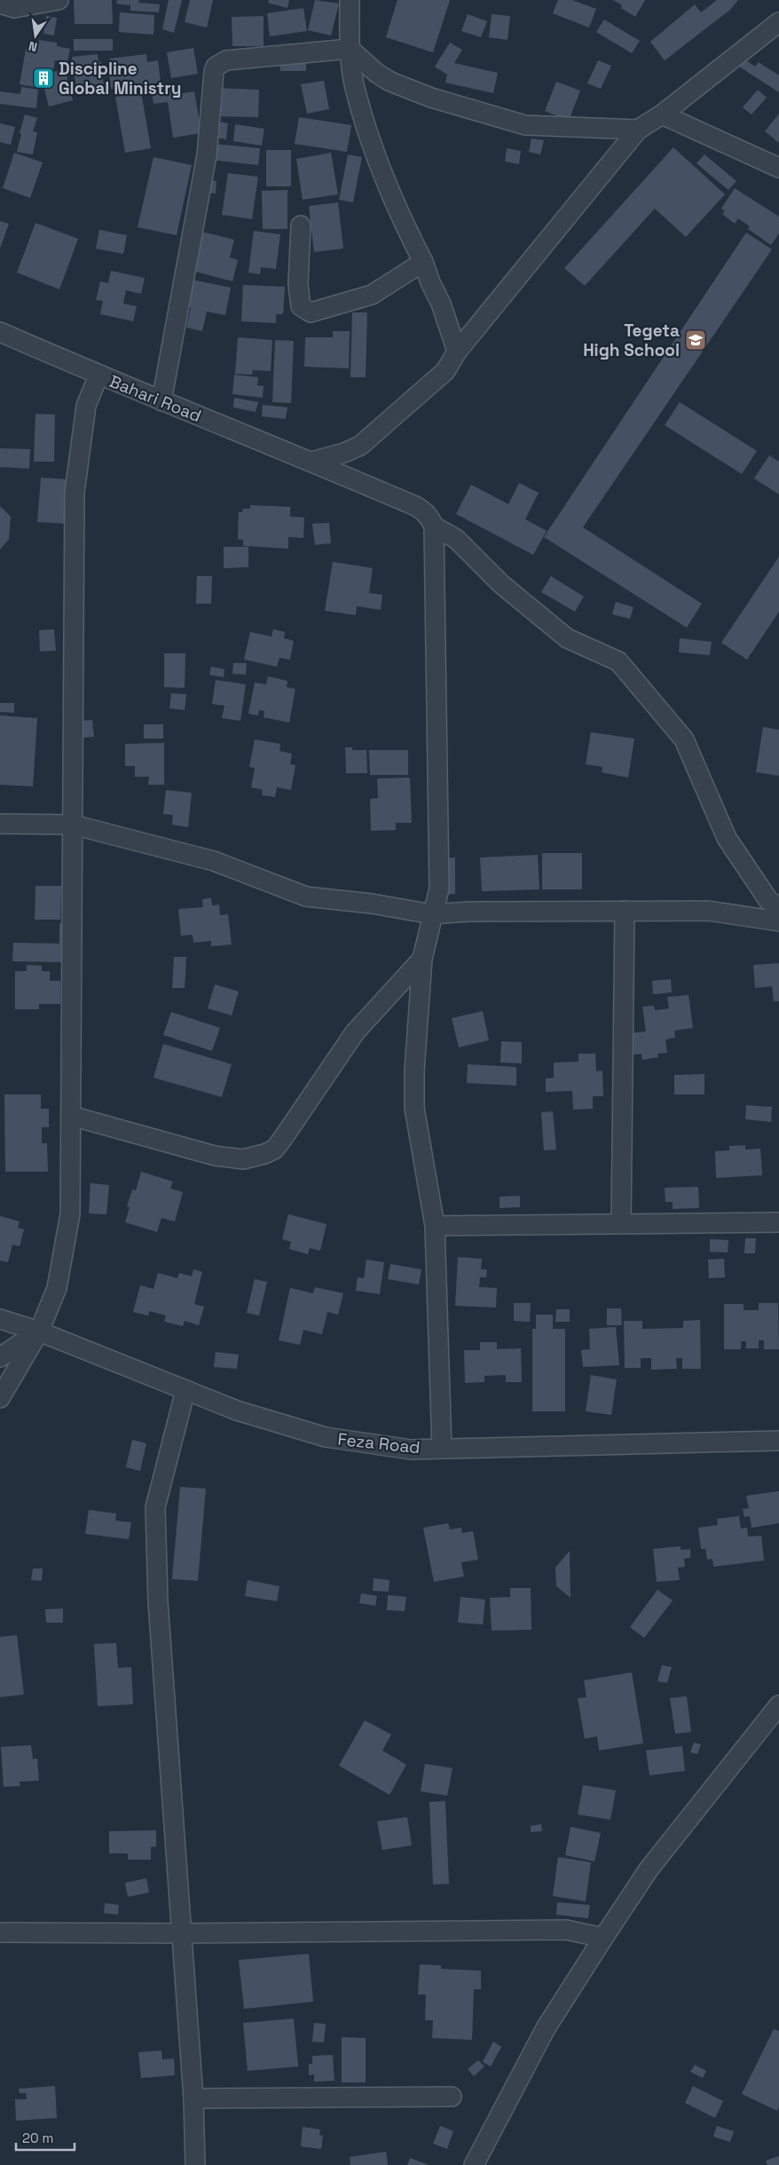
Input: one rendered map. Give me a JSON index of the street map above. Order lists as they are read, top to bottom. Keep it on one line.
{"streets":{"street":["Bahari Road","Feza Road"]},"places":{"building":["Discipline Global Ministry"],"school or university":["Tegeta High School"]},"scale_bar":"20 m","north":"bottom"}
